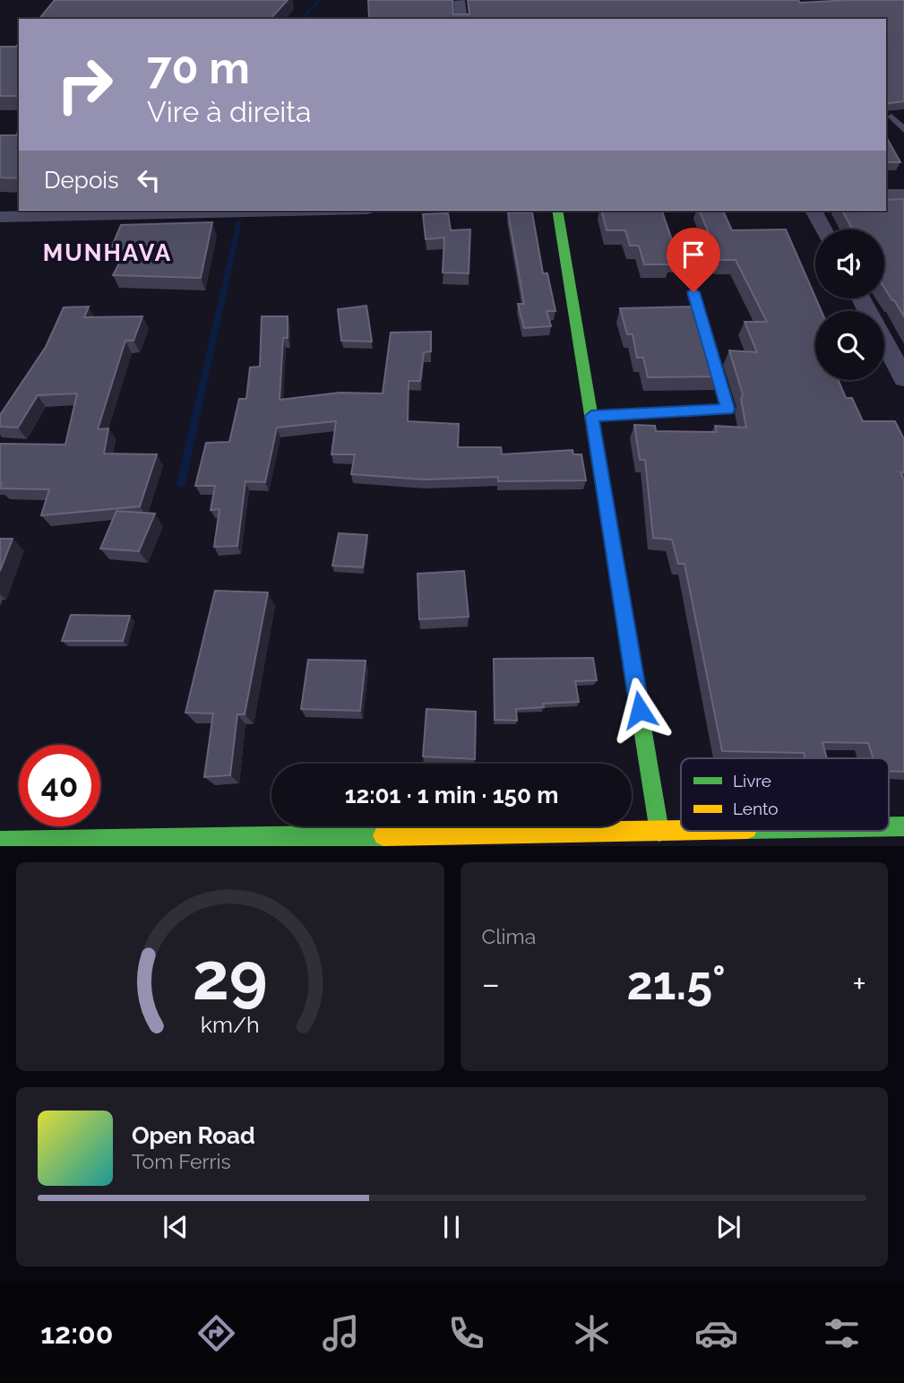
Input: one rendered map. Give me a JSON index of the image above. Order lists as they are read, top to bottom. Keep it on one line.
{"districts":["MUNHAVA"],"legend":["Livre","Lento"],"page":{"turn":["70 m","Vire à direita"],"then":"Depois","limit":"40","trip":"12:01 · 1 min · 150 m","tile":"Clima","heat":["−","21.5°","+"],"song":["Open Road","Tom Ferris"],"tabs":"12:00","gauge":["29","km/h"]}}
